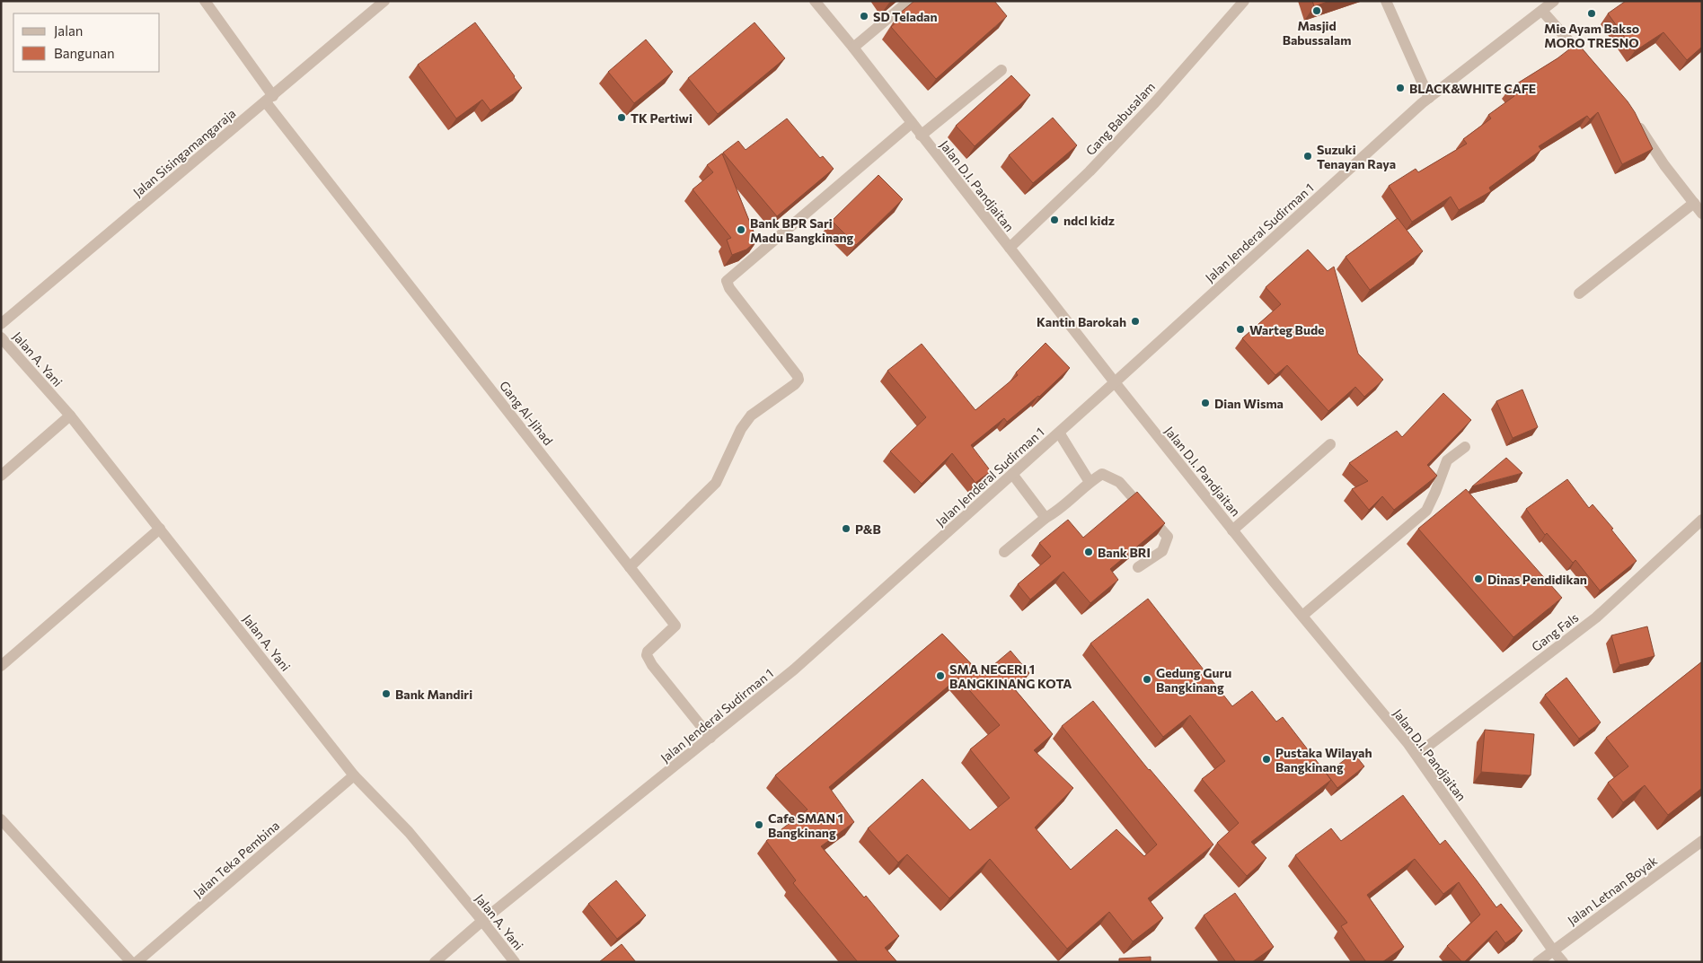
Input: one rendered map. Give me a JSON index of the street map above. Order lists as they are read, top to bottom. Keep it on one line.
{"streets":{"street":["Gang Babusalam","Jalan Sisingamangaraja","Jalan D.I. Pandjaitan","Jalan Jenderal Sudirman 1","Jalan A. Yani","Gang Al-Jihad","Gang Fals","Jalan Teka Pembina","Jalan Letnan Boyak"]},"crossings":[["Gang Babusalam","Jalan D.I. Pandjaitan"],["Jalan Sisingamangaraja","Gang Al-Jihad"],["Jalan D.I. Pandjaitan","Jalan Jenderal Sudirman 1"],["Jalan D.I. Pandjaitan","Gang Fals"],["Jalan D.I. Pandjaitan","Jalan Letnan Boyak"],["Jalan Jenderal Sudirman 1","Jalan A. Yani"],["Jalan Jenderal Sudirman 1","Gang Al-Jihad"],["Jalan A. Yani","Jalan Teka Pembina"]],"places":["Masjid Babussalam","Mie Ayam Bakso MORO TRESNO","SD Teladan","BLACK&WHITE CAFE","TK Pertiwi","Suzuki Tenayan Raya","ndcl kidz","Bank BPR Sari Madu Bangkinang","Kantin Barokah","Warteg Bude","Dian Wisma","P&B","Bank BRI","Dinas Pendidikan","SMA NEGERI 1 BANGKINANG KOTA","Gedung Guru Bangkinang","Bank Mandiri","Pustaka Wilayah Bangkinang","Cafe SMAN 1 Bangkinang"],"legend":["Jalan","Bangunan"]}
